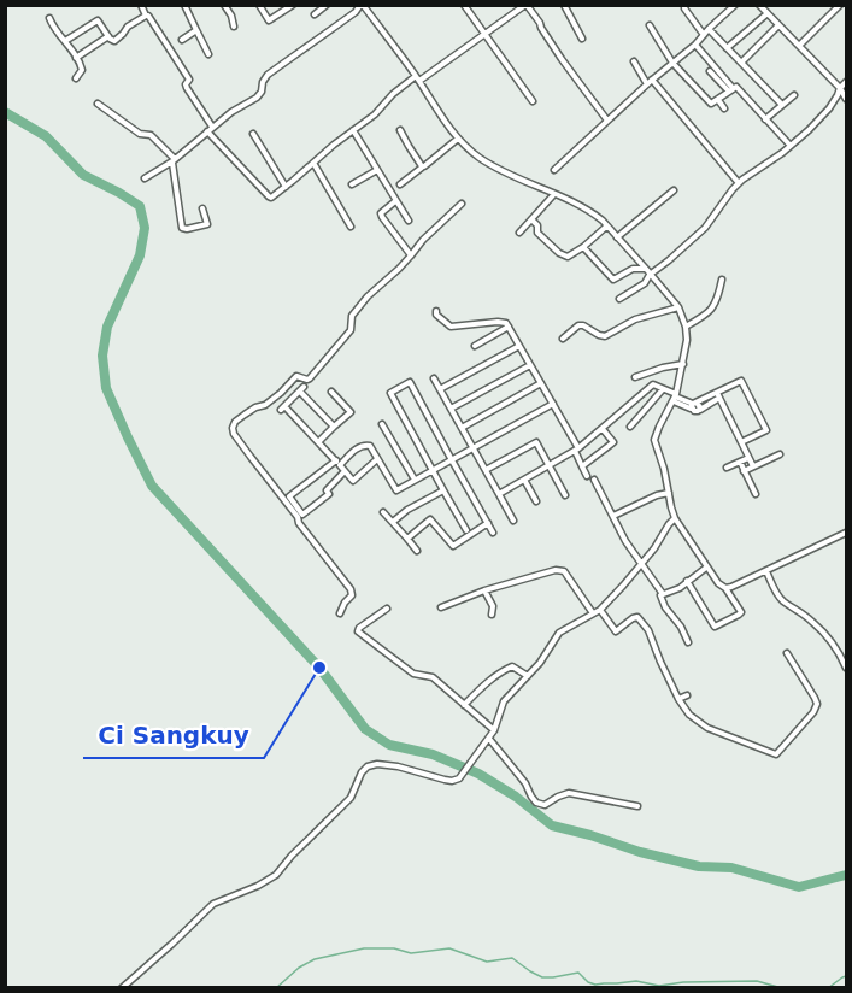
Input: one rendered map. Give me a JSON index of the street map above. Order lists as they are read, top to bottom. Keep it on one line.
{"places":["Ci Sangkuy"]}
